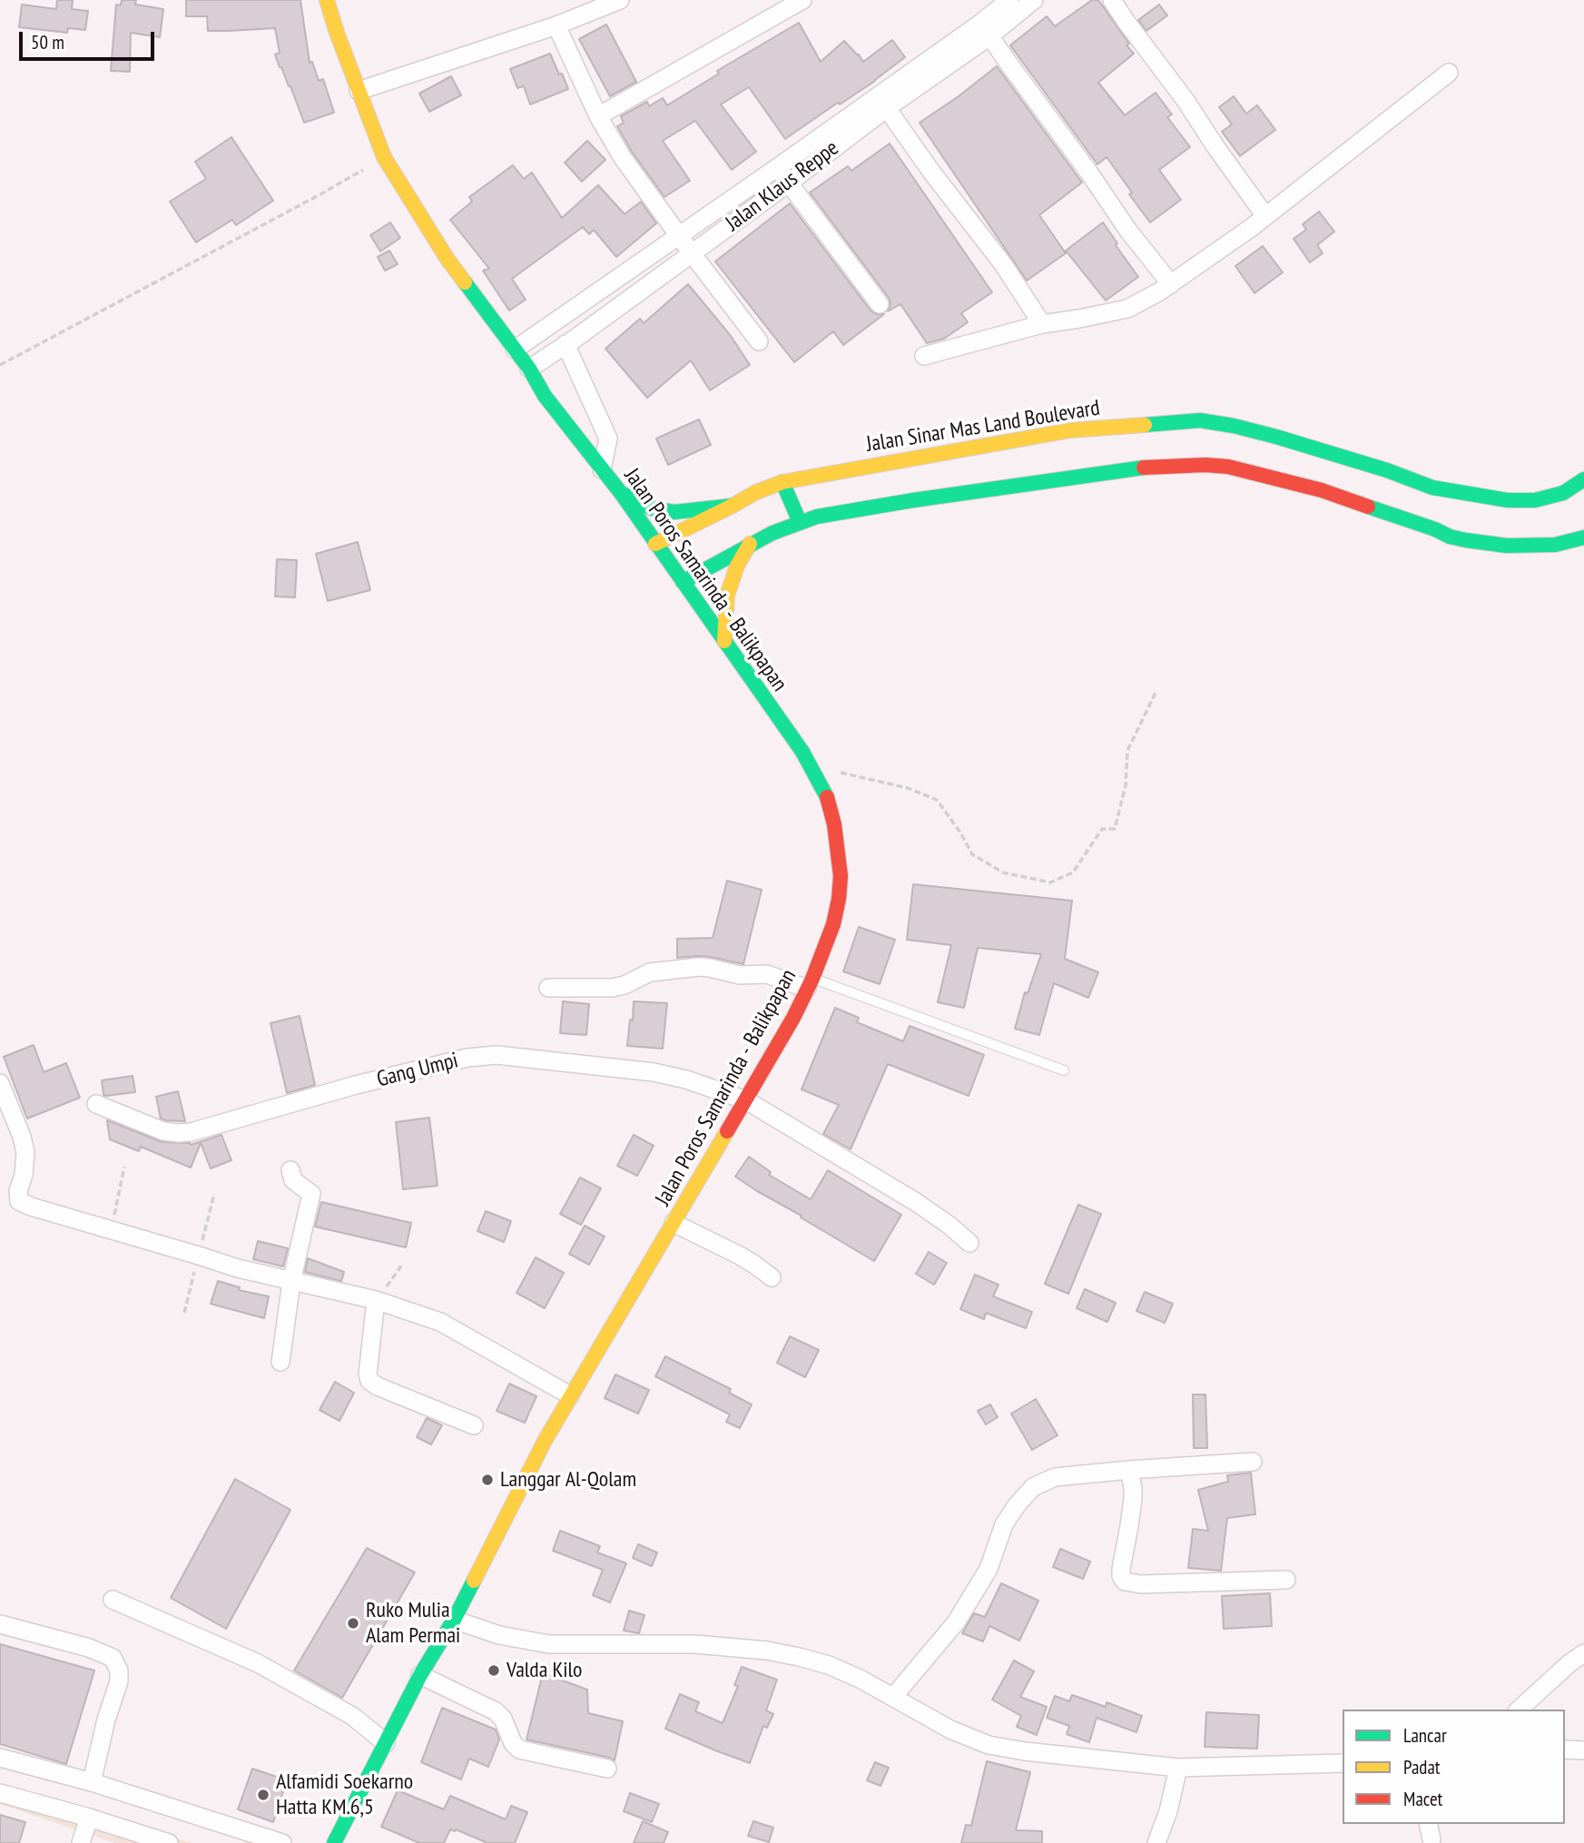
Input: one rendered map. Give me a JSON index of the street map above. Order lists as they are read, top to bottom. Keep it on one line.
{"streets":{"main road":["Jalan Sinar Mas Land Boulevard","Jalan Poros Samarinda - Balikpapan"],"street":["Jalan Klaus Reppe","Gang Umpi"]},"crossings":[["Jalan Klaus Reppe","Jalan Poros Samarinda - Balikpapan"],["Jalan Sinar Mas Land Boulevard","Jalan Poros Samarinda - Balikpapan"],["Jalan Poros Samarinda - Balikpapan","Gang Umpi"]],"places":["Langgar Al-Qolam","Ruko Mulia Alam Permai","Valda Kilo","Alfamidi Soekarno Hatta KM.6,5"],"legend":["Lancar","Padat","Macet"],"scale_bar":"50 m"}
